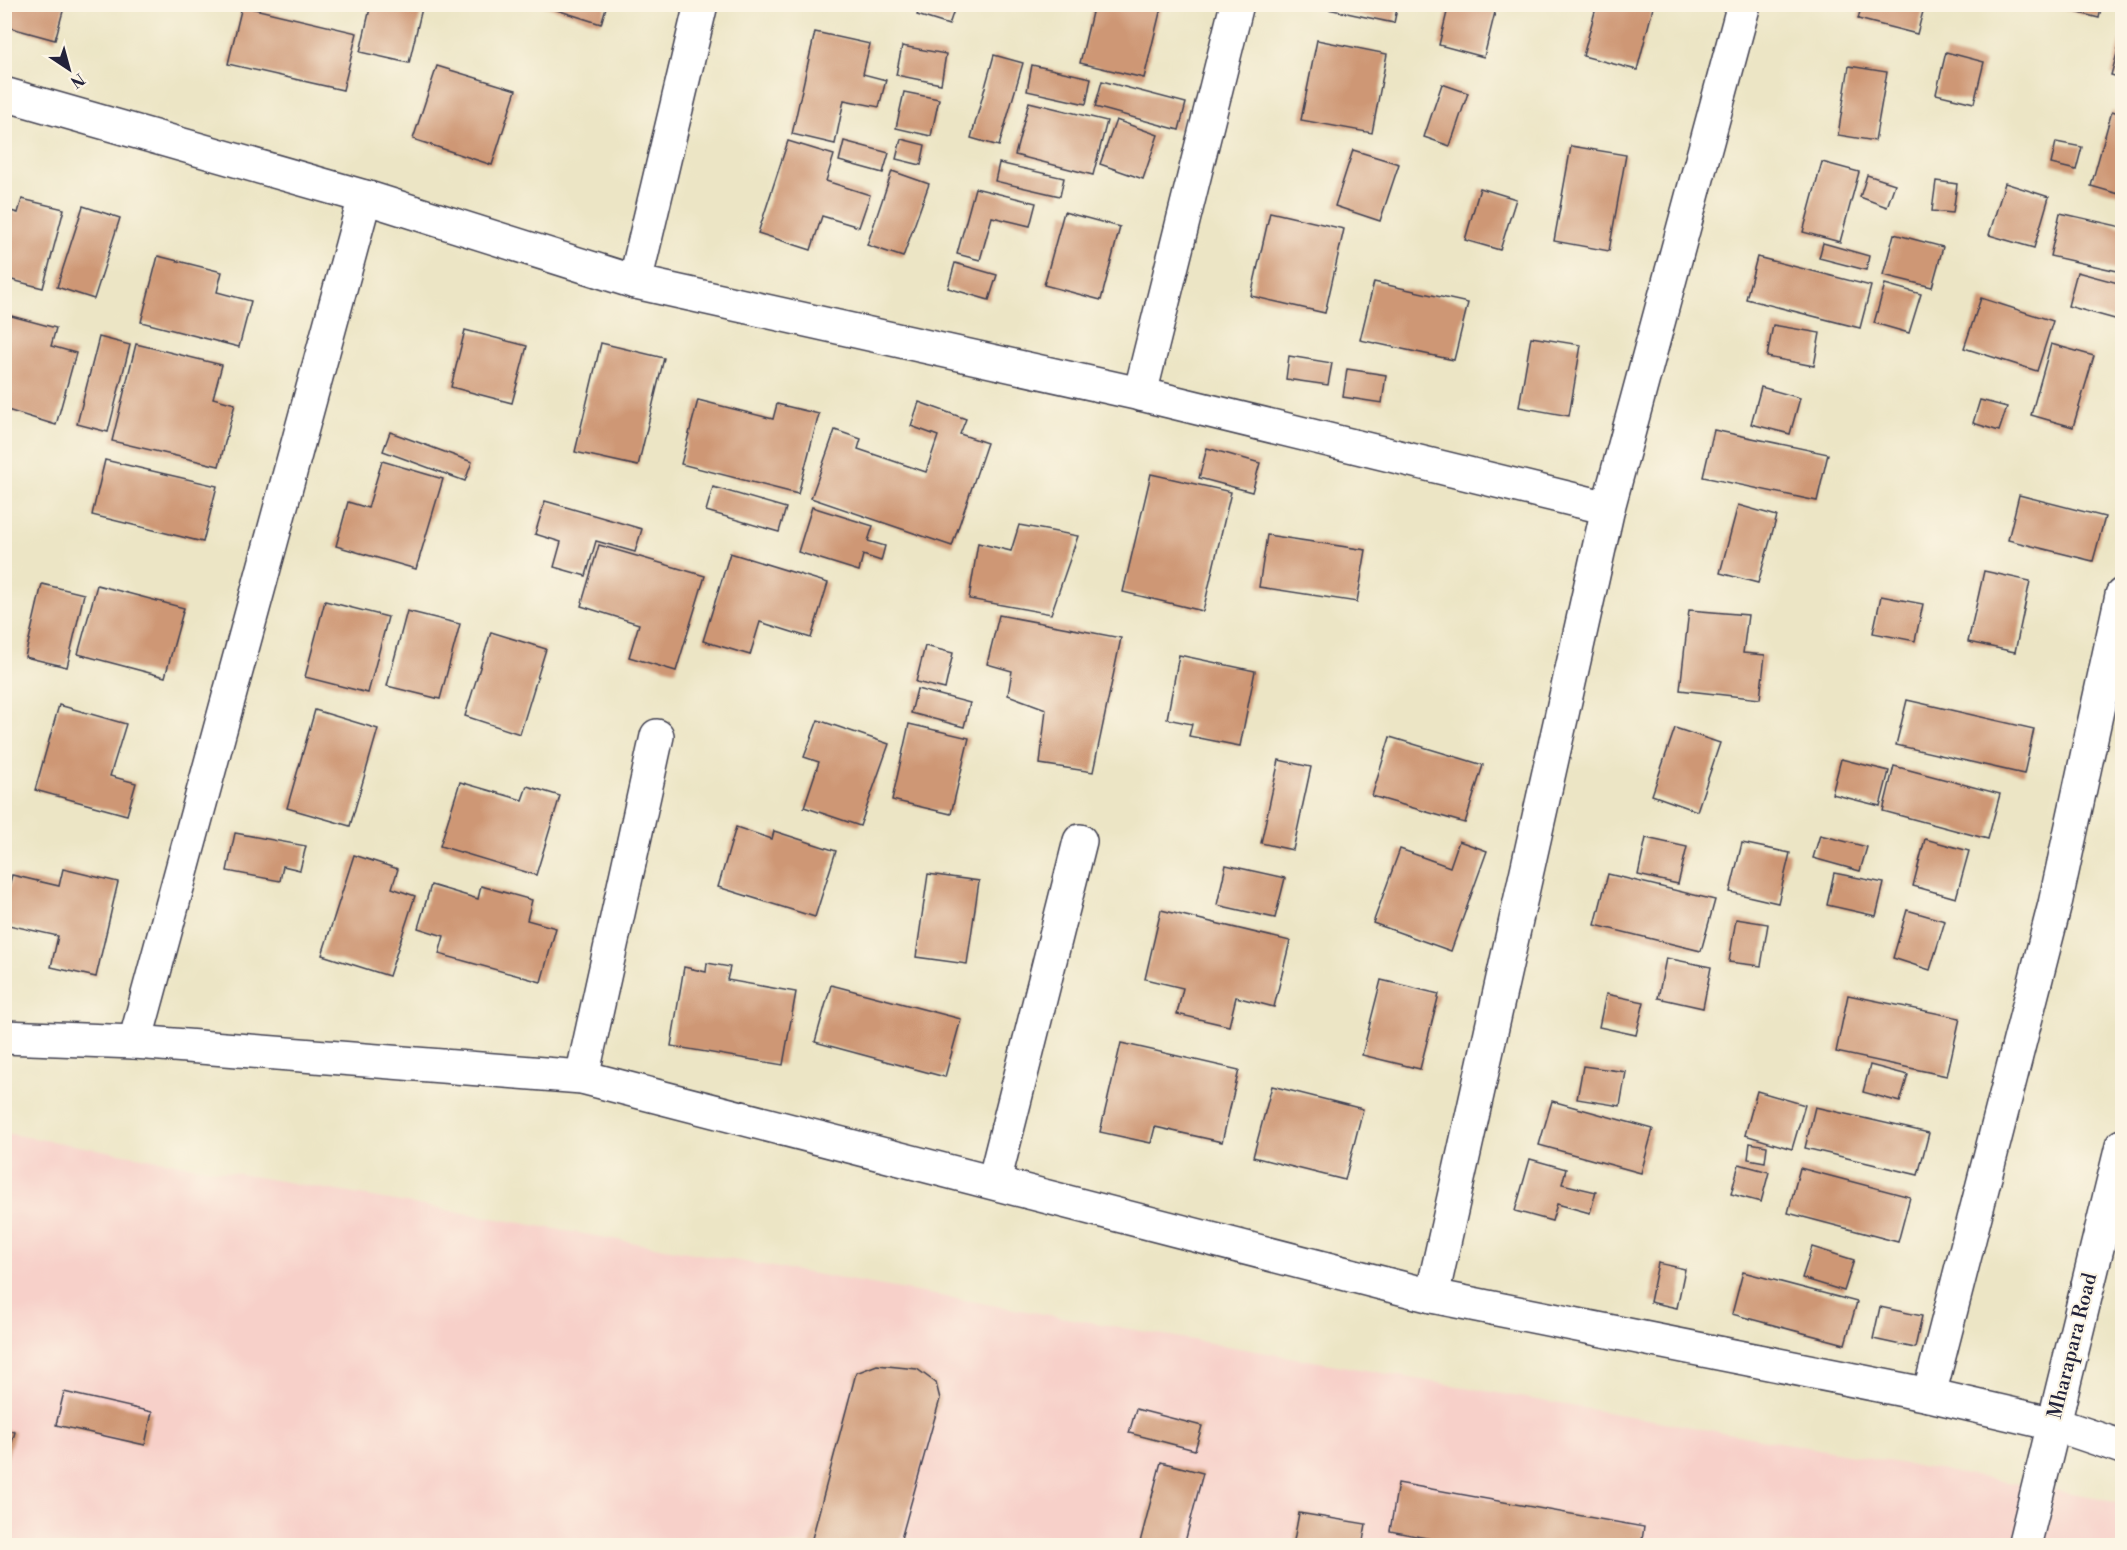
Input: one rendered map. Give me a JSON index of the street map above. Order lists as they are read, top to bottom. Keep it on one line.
{"streets":{"street":["Mharapara Road"]},"north":"bottom right"}
